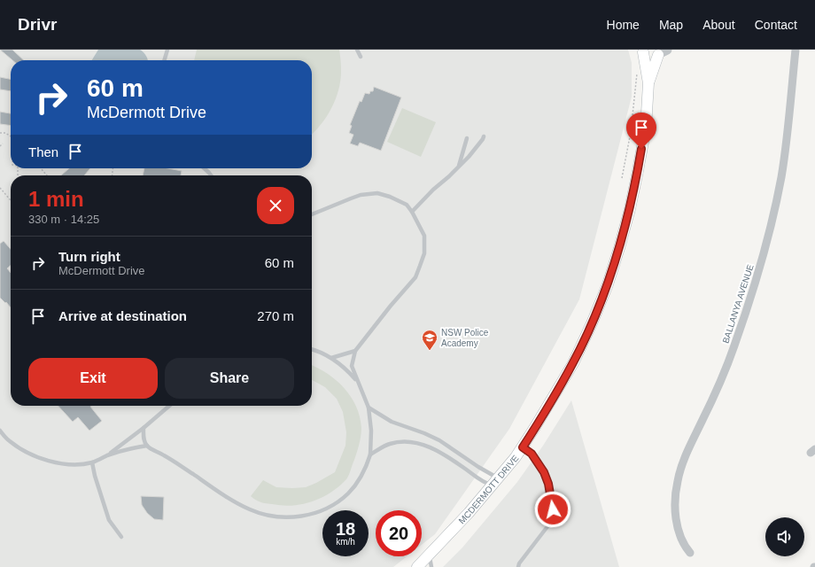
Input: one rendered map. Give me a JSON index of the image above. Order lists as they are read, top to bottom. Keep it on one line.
{"streets":{"main road":["MCDERMOTT DRIVE"],"street":["BALLANYA AVENUE"]},"places":{"school or university":["NSW Police Academy"]},"page":{"header":"Drivr","nav":["Home","Map","About","Contact"],"turn":["60 m","McDermott Drive"],"then":"Then","heading":["1 min","330 m · 14:25"],"list":[{"name":"Turn right","note":"McDermott Drive","value":"60 m"},{"name":"Arrive at destination","value":"270 m"}],"buttons":["Exit","Share"],"speed":"18 km/h","limit":"20"}}
